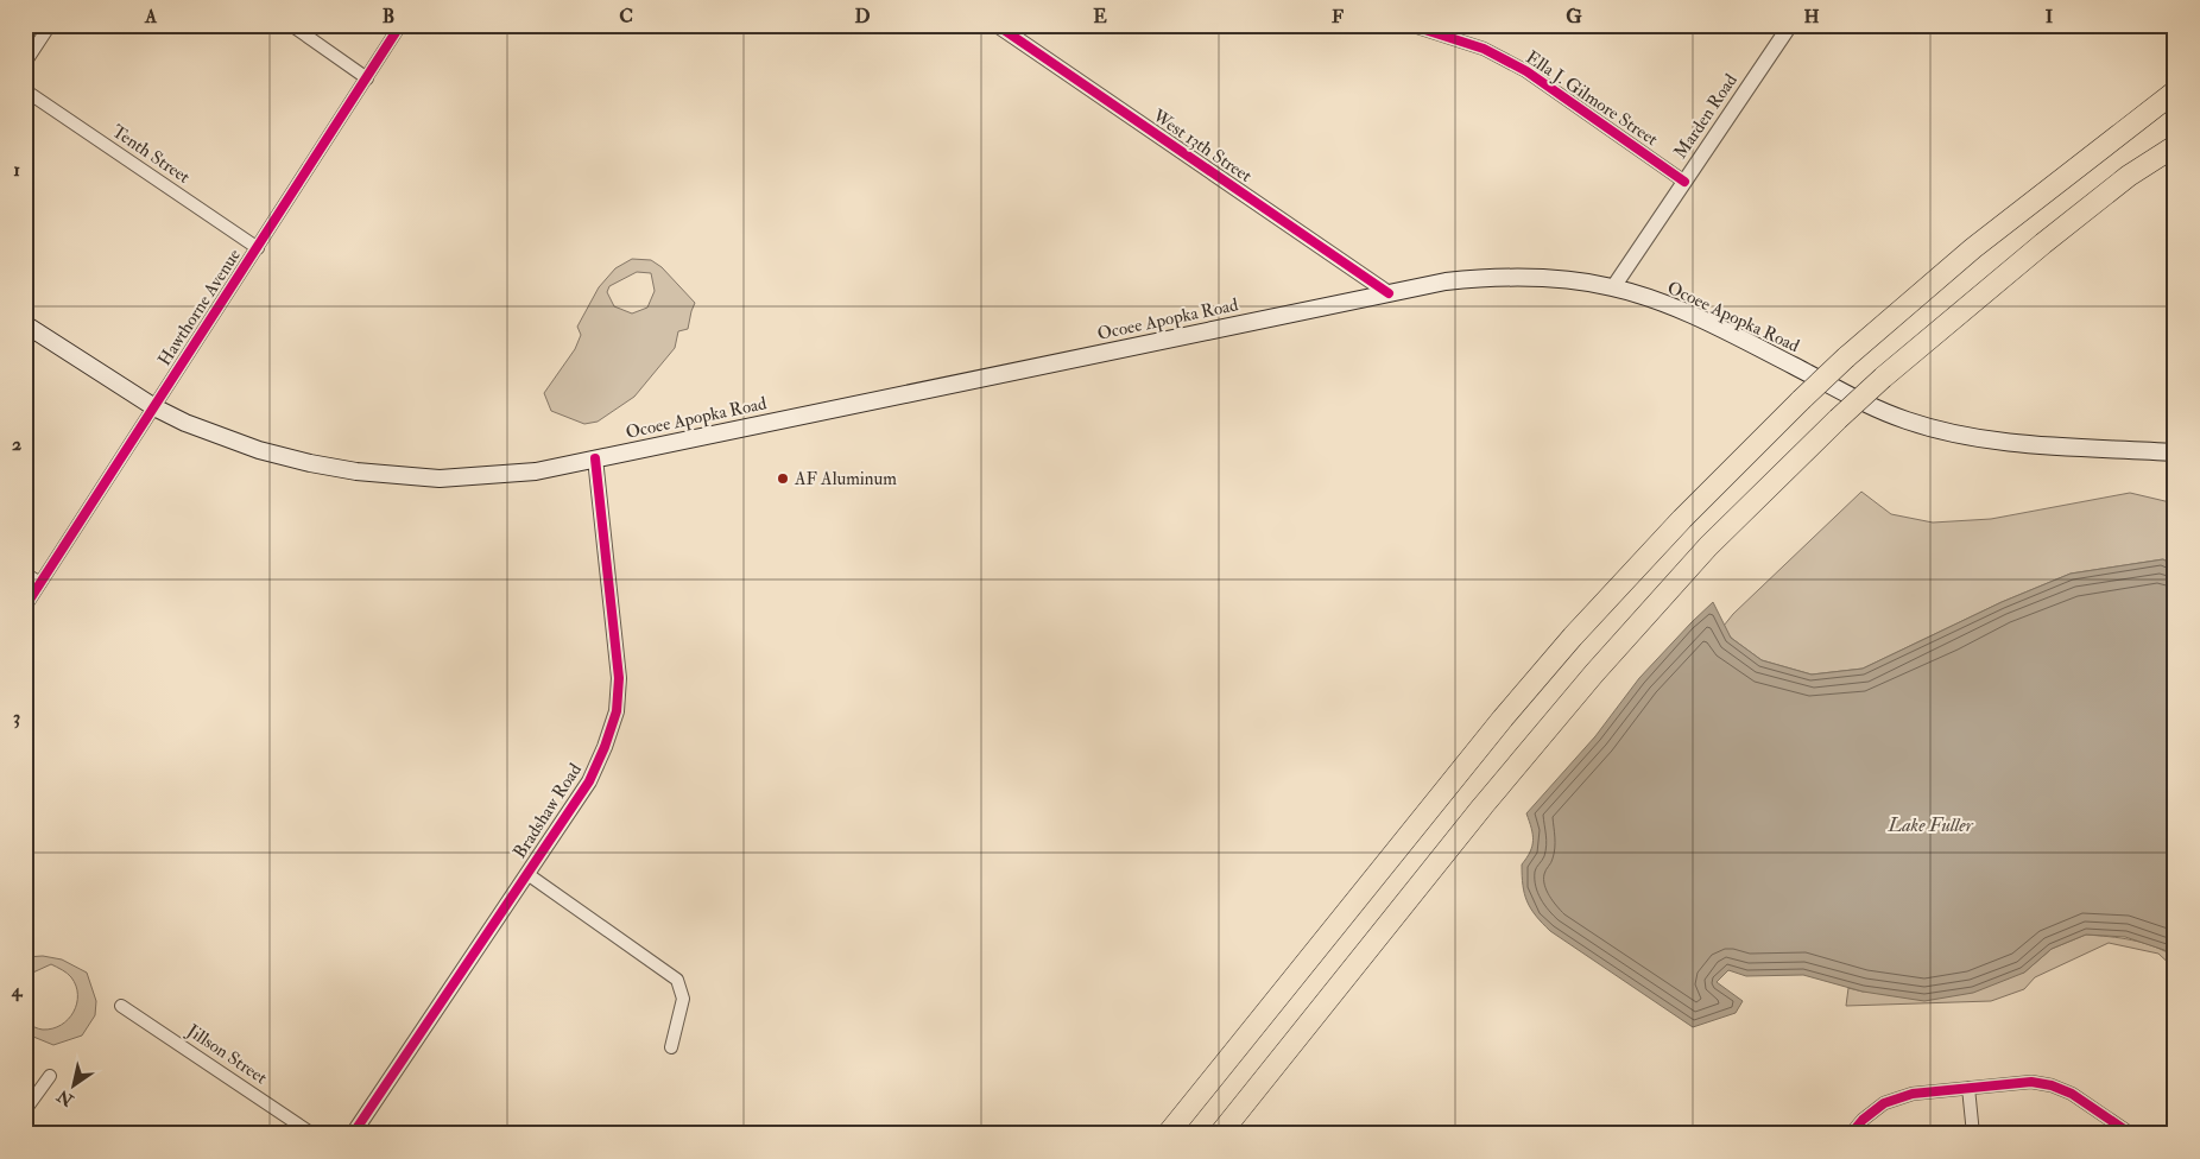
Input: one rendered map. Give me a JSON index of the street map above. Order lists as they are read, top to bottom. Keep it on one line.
{"streets":{"main road":["Ocoee Apopka Road"],"street":["Ella J. Gilmore Street","Marden Road","West 13th Street","Tenth Street","Hawthorne Avenue","Bradshaw Road","Jillson Street"]},"crossings":[["Ella J. Gilmore Street","Marden Road"],["Marden Road","Ocoee Apopka Road"],["West 13th Street","Ocoee Apopka Road"],["Tenth Street","Hawthorne Avenue"],["Hawthorne Avenue","Ocoee Apopka Road"],["Ocoee Apopka Road","Bradshaw Road"]],"water":["Lake Fuller"],"places":["AF Aluminum"],"north":"bottom left","grid":{"columns":["A","B","C","D","E","F","G","H","I"],"rows":["1","2","3","4"]}}
